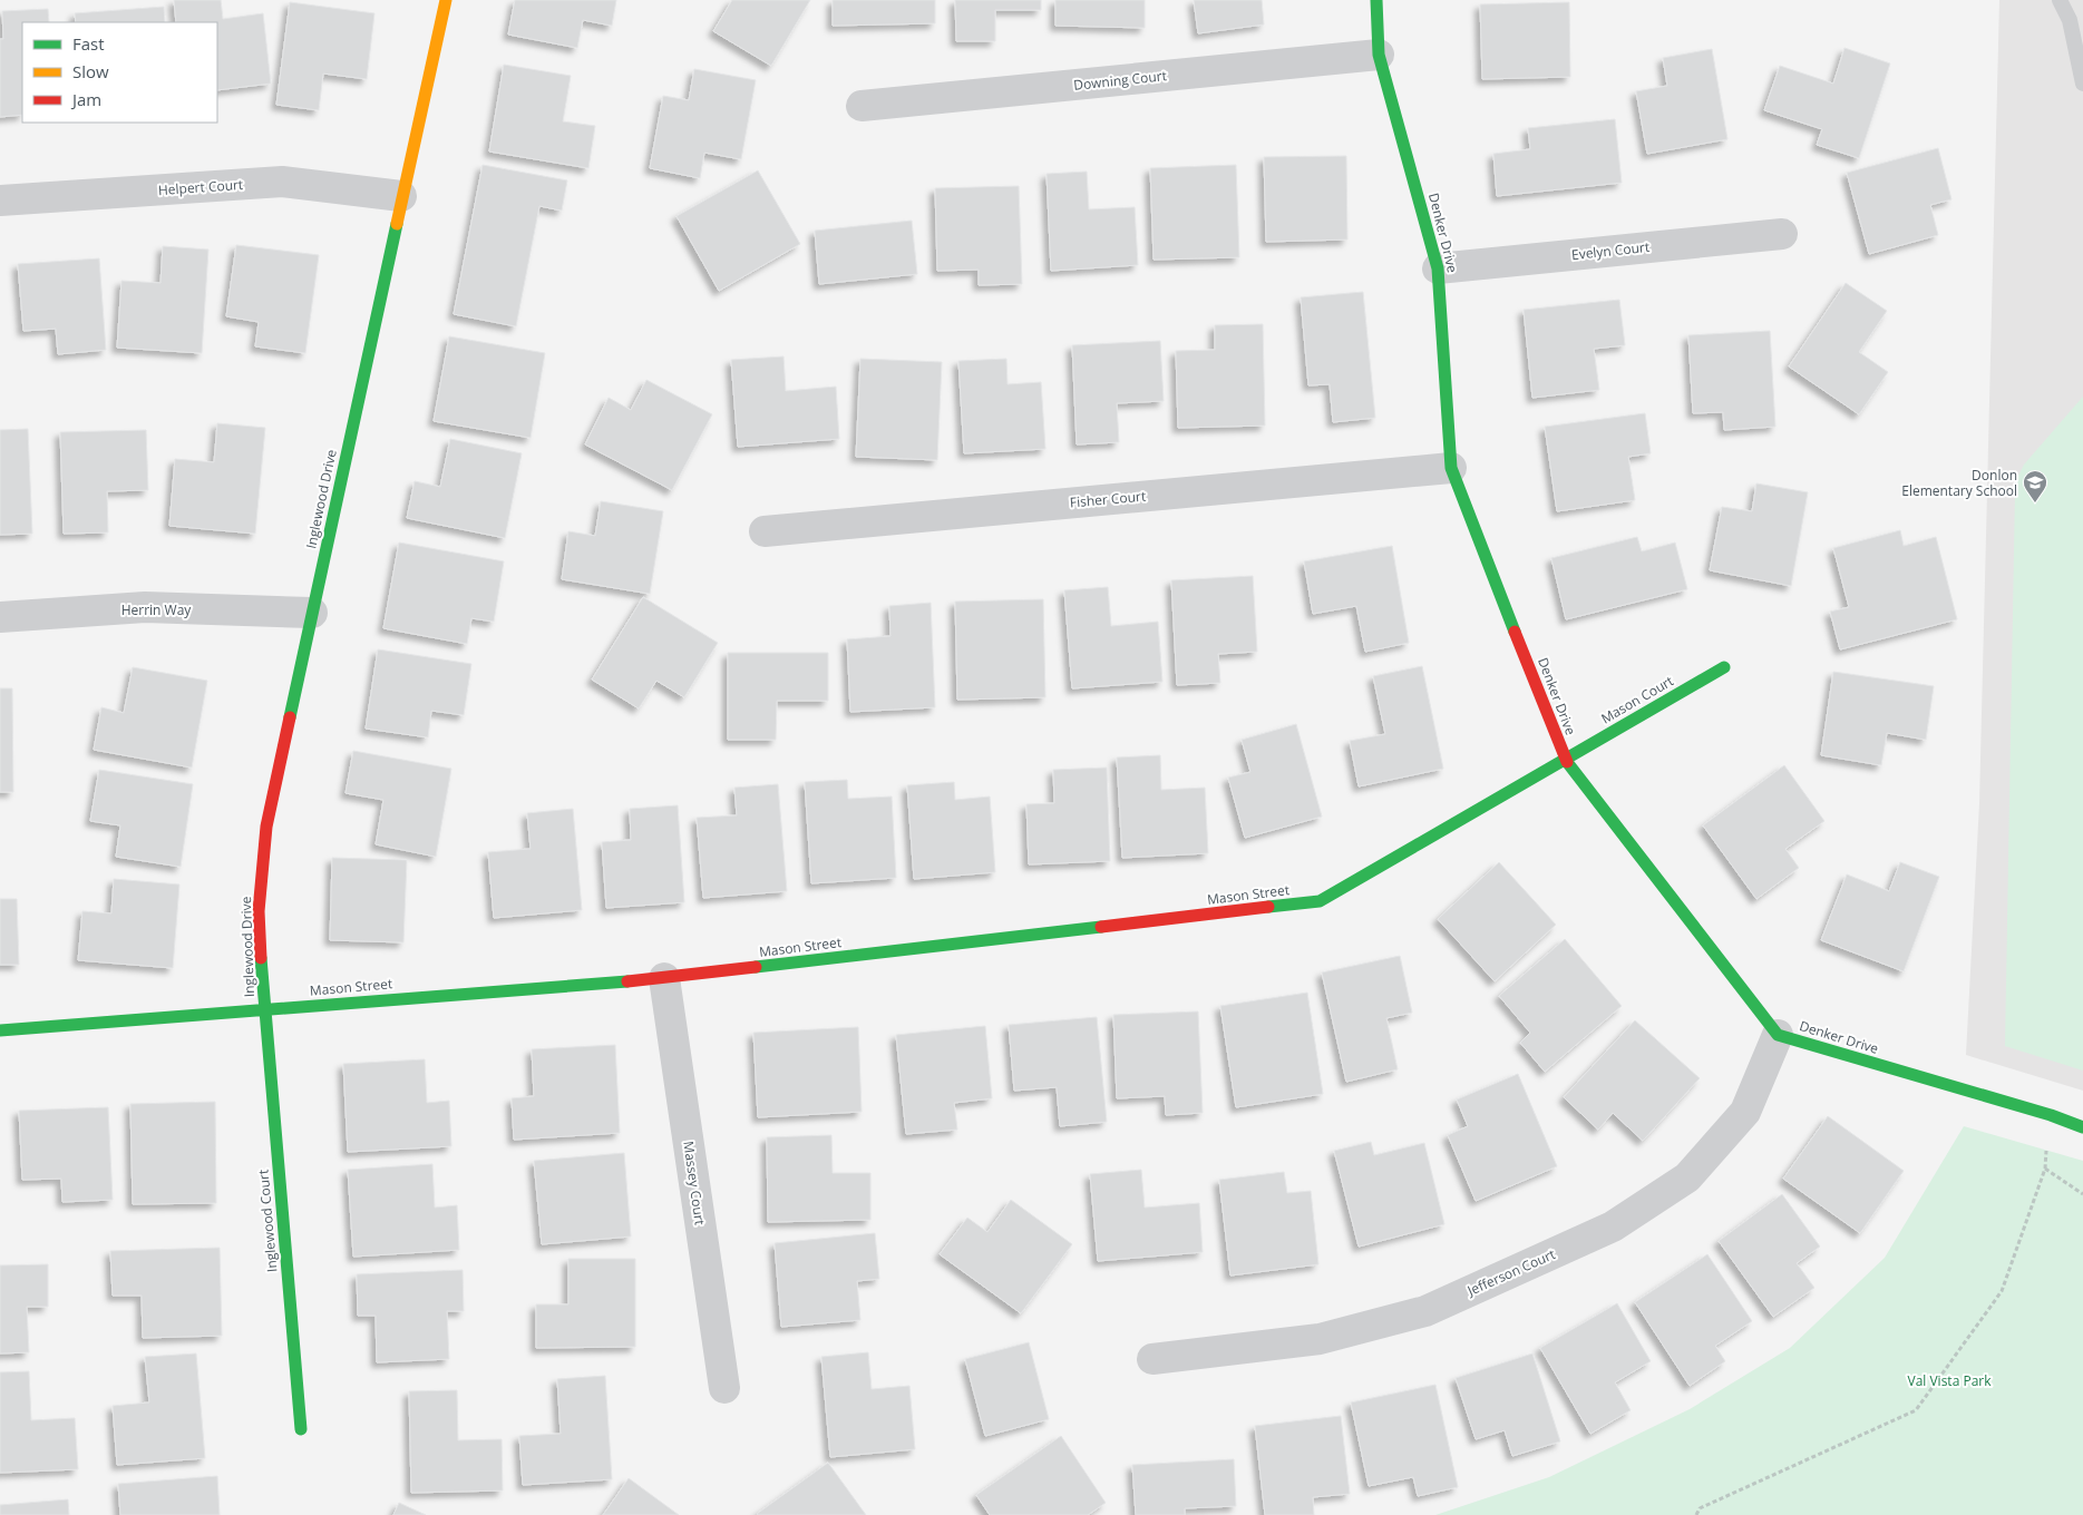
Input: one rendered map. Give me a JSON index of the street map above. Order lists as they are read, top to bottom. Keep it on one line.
{"streets":{"street":["Downing Court","Helpert Court","Denker Drive","Evelyn Court","Inglewood Drive","Fisher Court","Herrin Way","Mason Court","Mason Street","Massey Court","Inglewood Court","Jefferson Court"]},"crossings":[["Downing Court","Denker Drive"],["Helpert Court","Inglewood Drive"],["Denker Drive","Evelyn Court"],["Denker Drive","Fisher Court"],["Denker Drive","Mason Court"],["Denker Drive","Mason Street"],["Denker Drive","Jefferson Court"],["Inglewood Drive","Herrin Way"],["Inglewood Drive","Mason Street"],["Inglewood Drive","Inglewood Court"],["Mason Court","Mason Street"],["Mason Street","Massey Court"],["Mason Street","Inglewood Court"]],"parks":["Val Vista Park"],"places":{"school or university":["Donlon Elementary School"]},"legend":["Fast","Slow","Jam"]}
